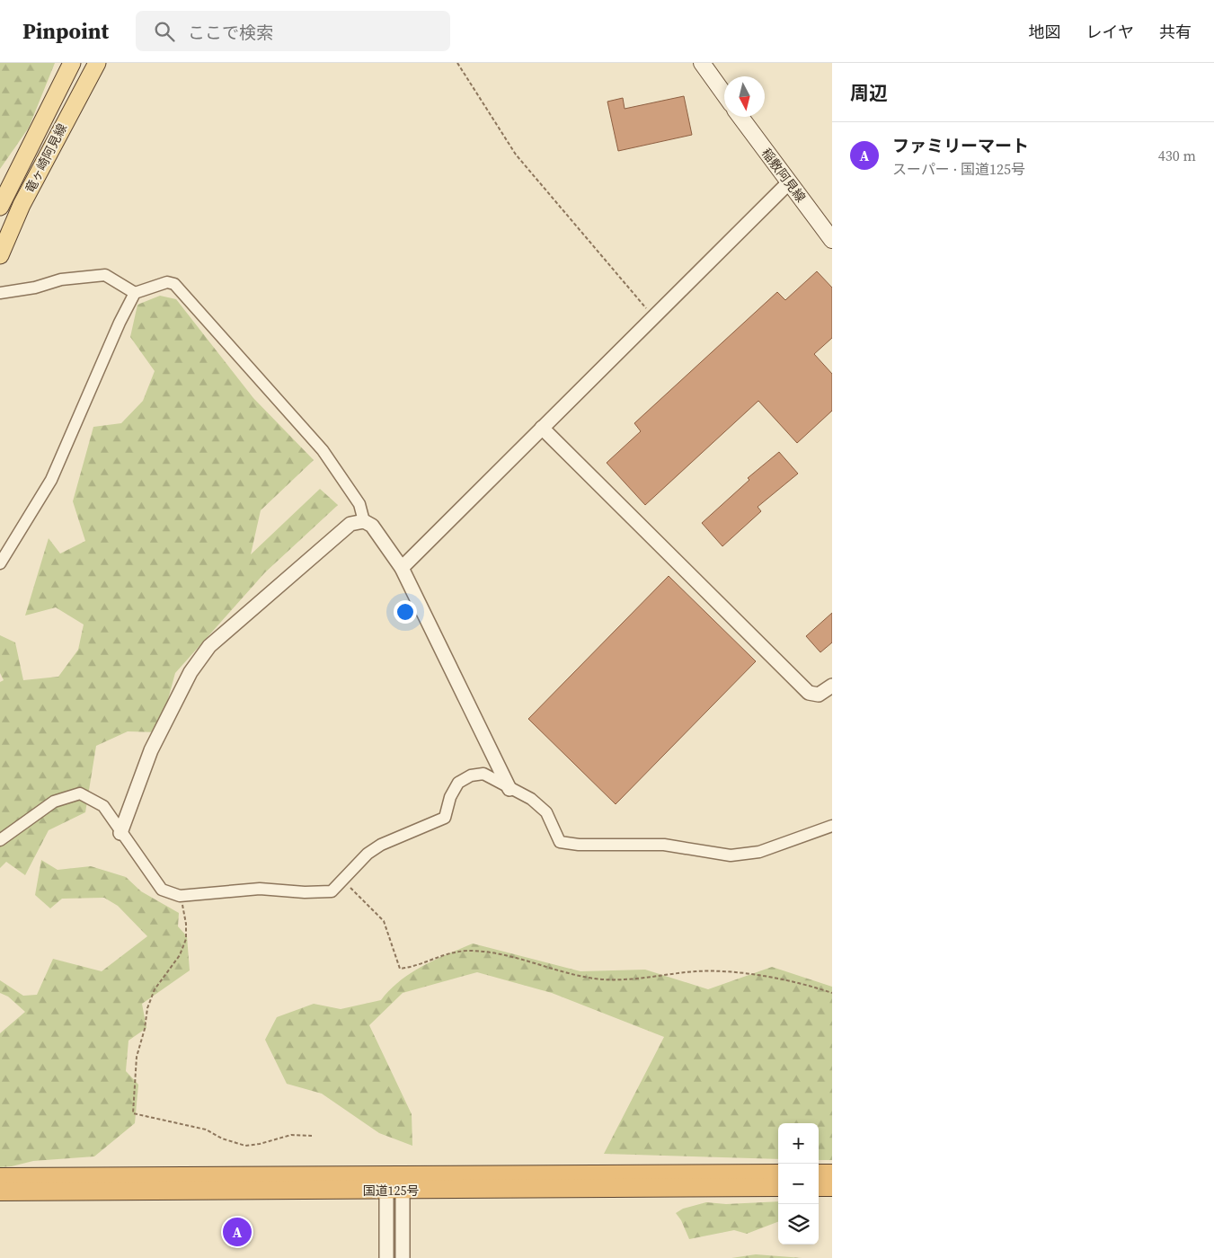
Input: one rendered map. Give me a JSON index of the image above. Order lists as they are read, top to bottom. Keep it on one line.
{"streets":{"highway":["国道125号"],"main road":["竜ヶ崎阿見線","稲敷阿見線"]},"north":"bottom","page":{"header":"Pinpoint","search":"ここで検索","nav":["地図","レイヤ","共有"],"heading":"周辺","list":[{"mark":"A","name":"ファミリーマート","note":"スーパー · 国道125号","value":"430 m"}],"map_buttons":["+","−"],"pins":"A"}}
